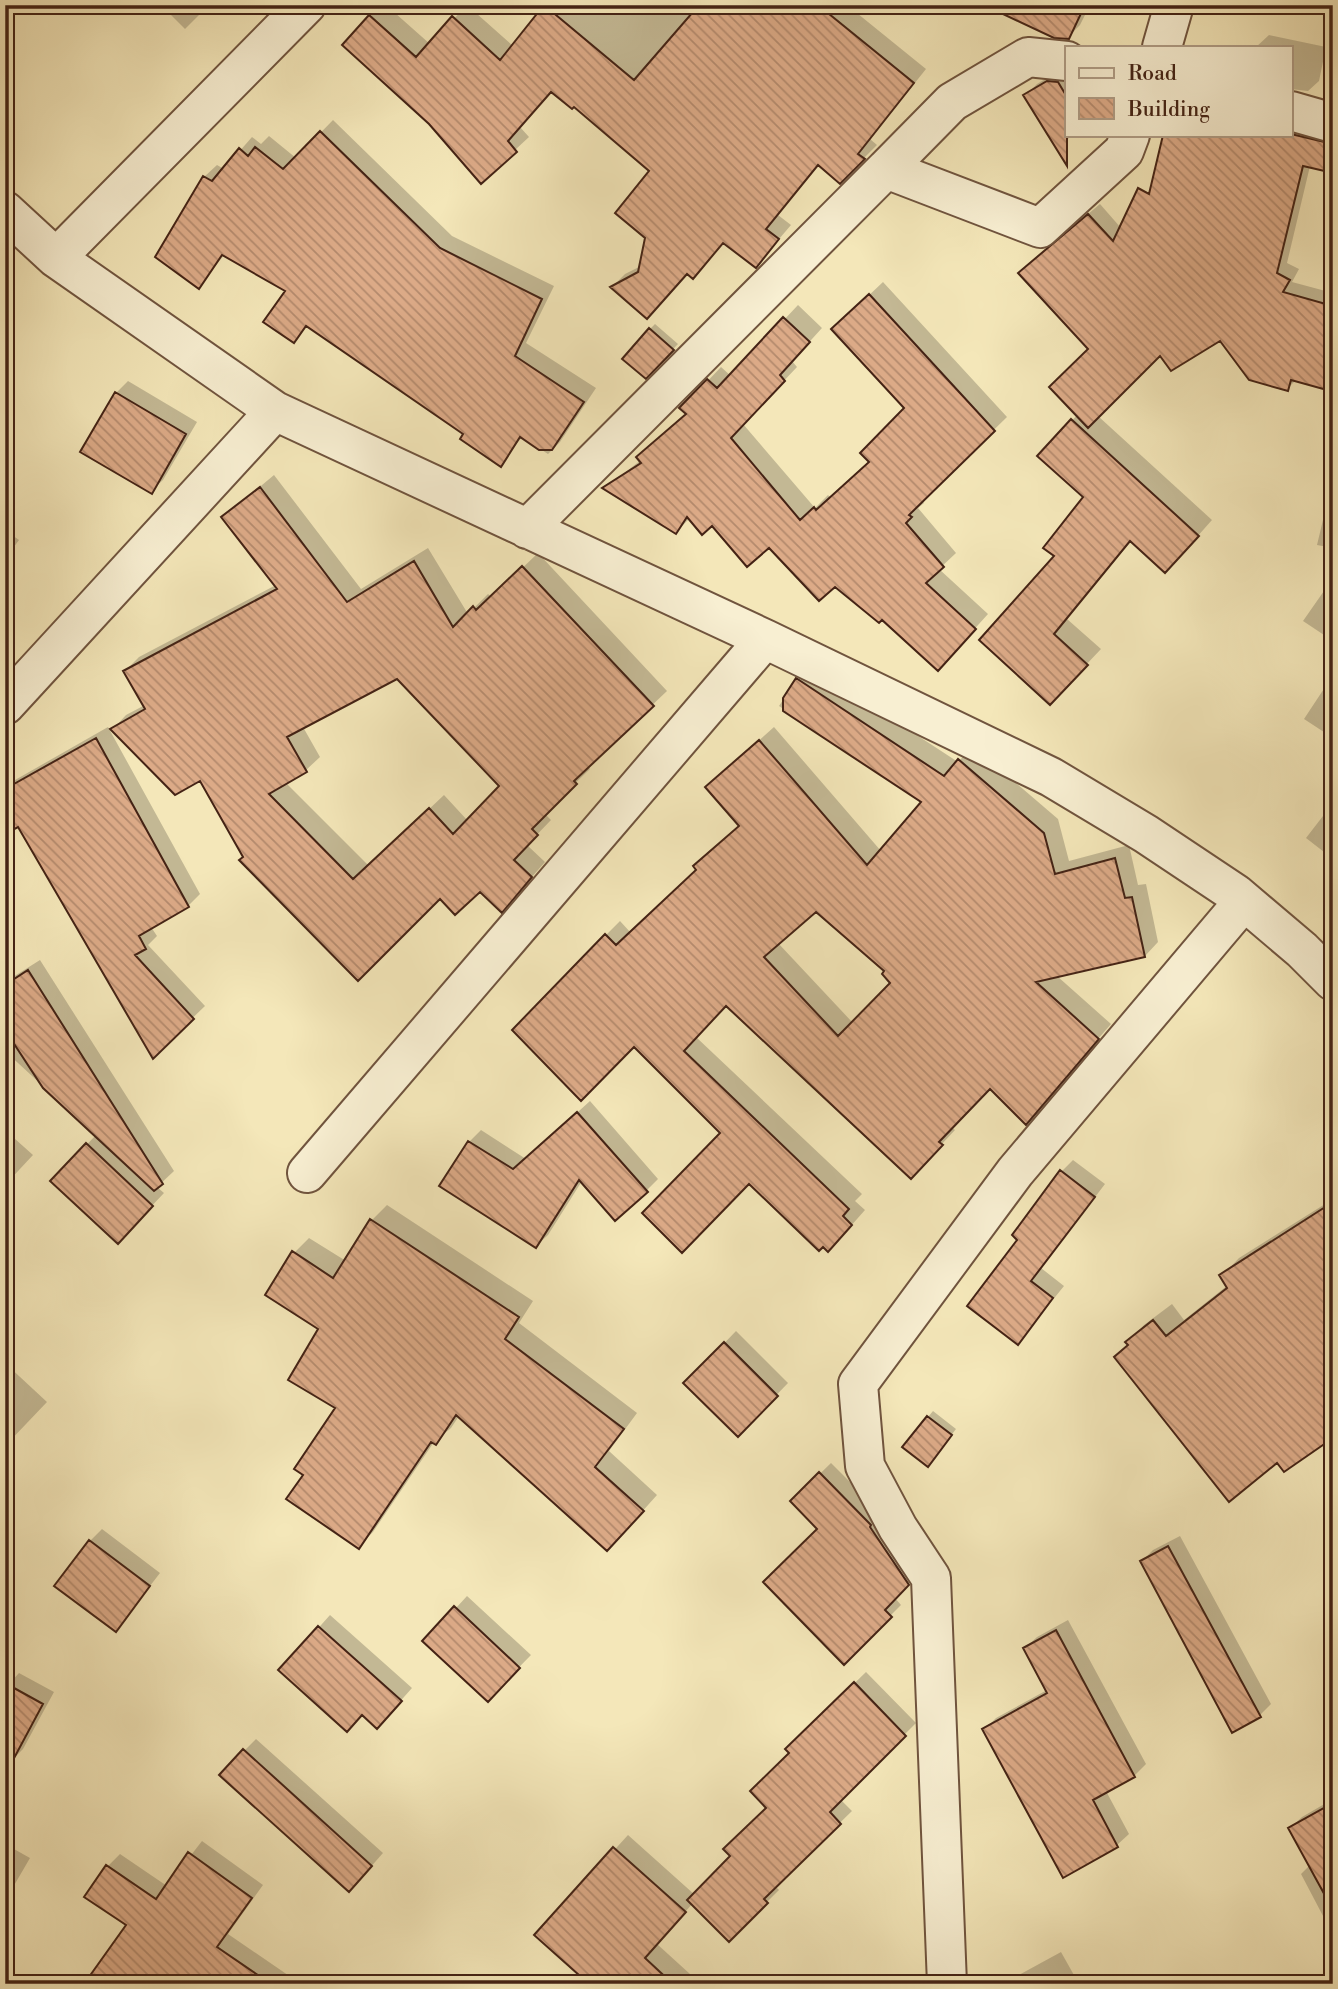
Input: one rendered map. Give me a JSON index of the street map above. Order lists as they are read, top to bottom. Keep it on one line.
{"legend":["Road","Building"]}
